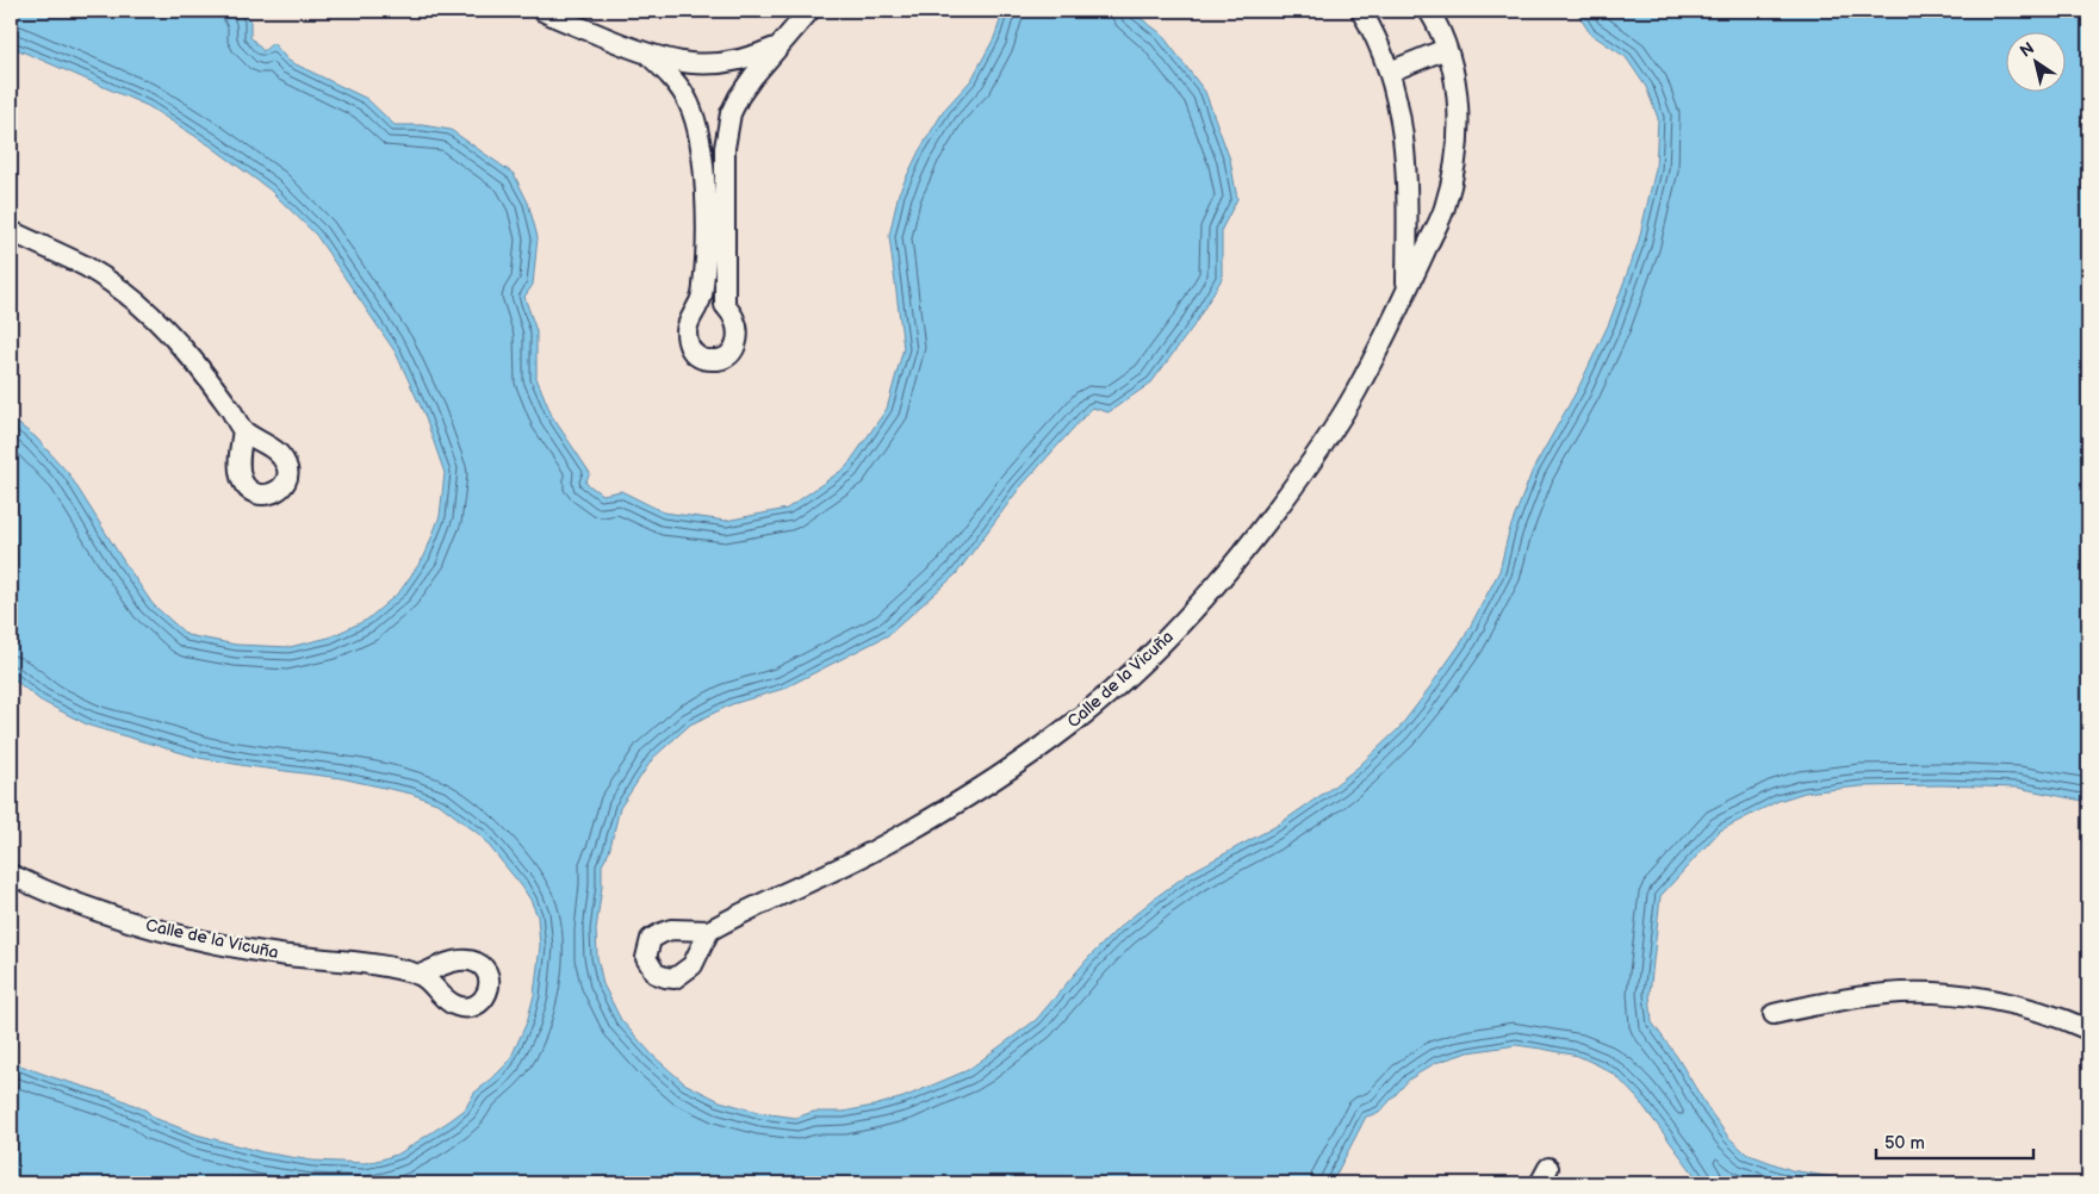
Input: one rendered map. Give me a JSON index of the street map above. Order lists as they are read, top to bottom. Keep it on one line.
{"streets":{"street":["Calle de la Vicuña"]},"scale_bar":"50 m","north":"top left"}
